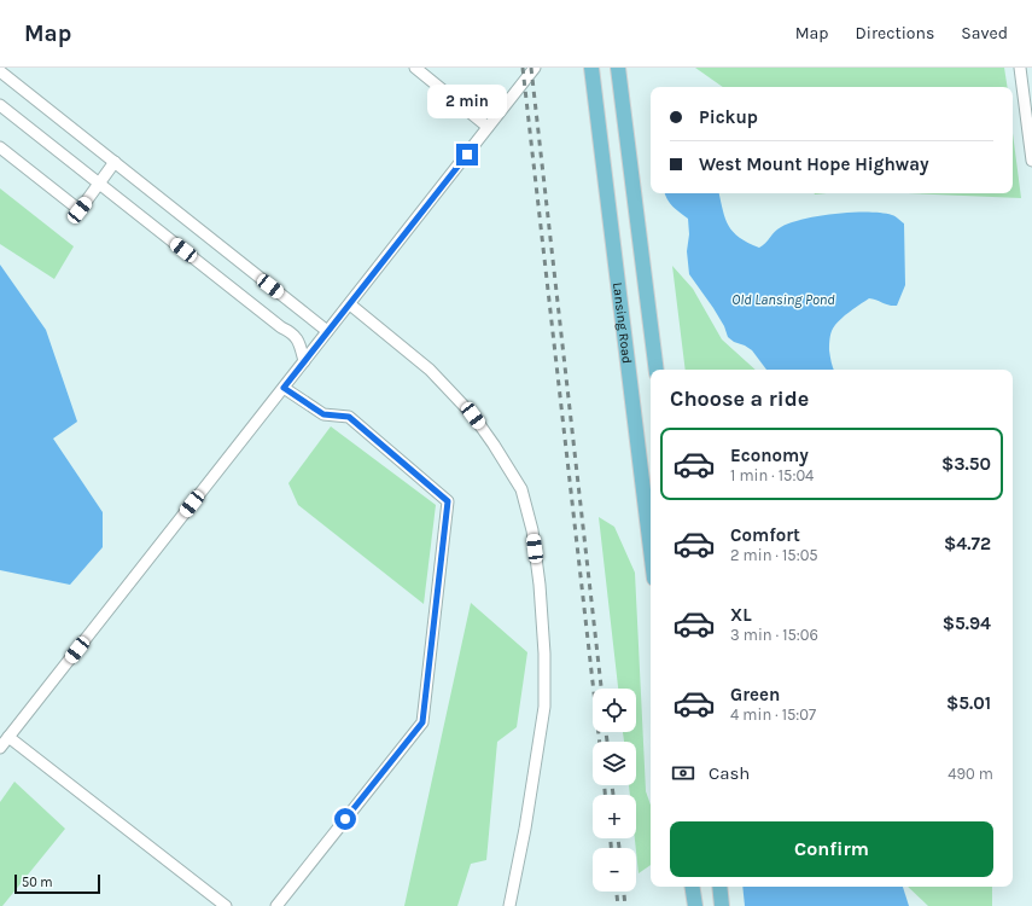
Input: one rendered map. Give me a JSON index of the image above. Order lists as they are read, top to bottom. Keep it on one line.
{"streets":{"main road":["Lansing Road"]},"water":["Old Lansing Pond"],"scale_bar":"50 m","page":{"header":"Map","nav":["Map","Directions","Saved"],"bubble":"2 min","banner":["Pickup","West Mount Hope Highway"],"heading":"Choose a ride","list":[{"name":"Economy","note":"1 min · 15:04","value":"$3.50"},{"name":"Comfort","note":"2 min · 15:05","value":"$4.72"},{"name":"XL","note":"3 min · 15:06","value":"$5.94"},{"name":"Green","note":"4 min · 15:07","value":"$5.01"}],"map_buttons":["+","−"],"pay":["Cash","490 m"],"buttons":"Confirm","scale":"50 m"}}
